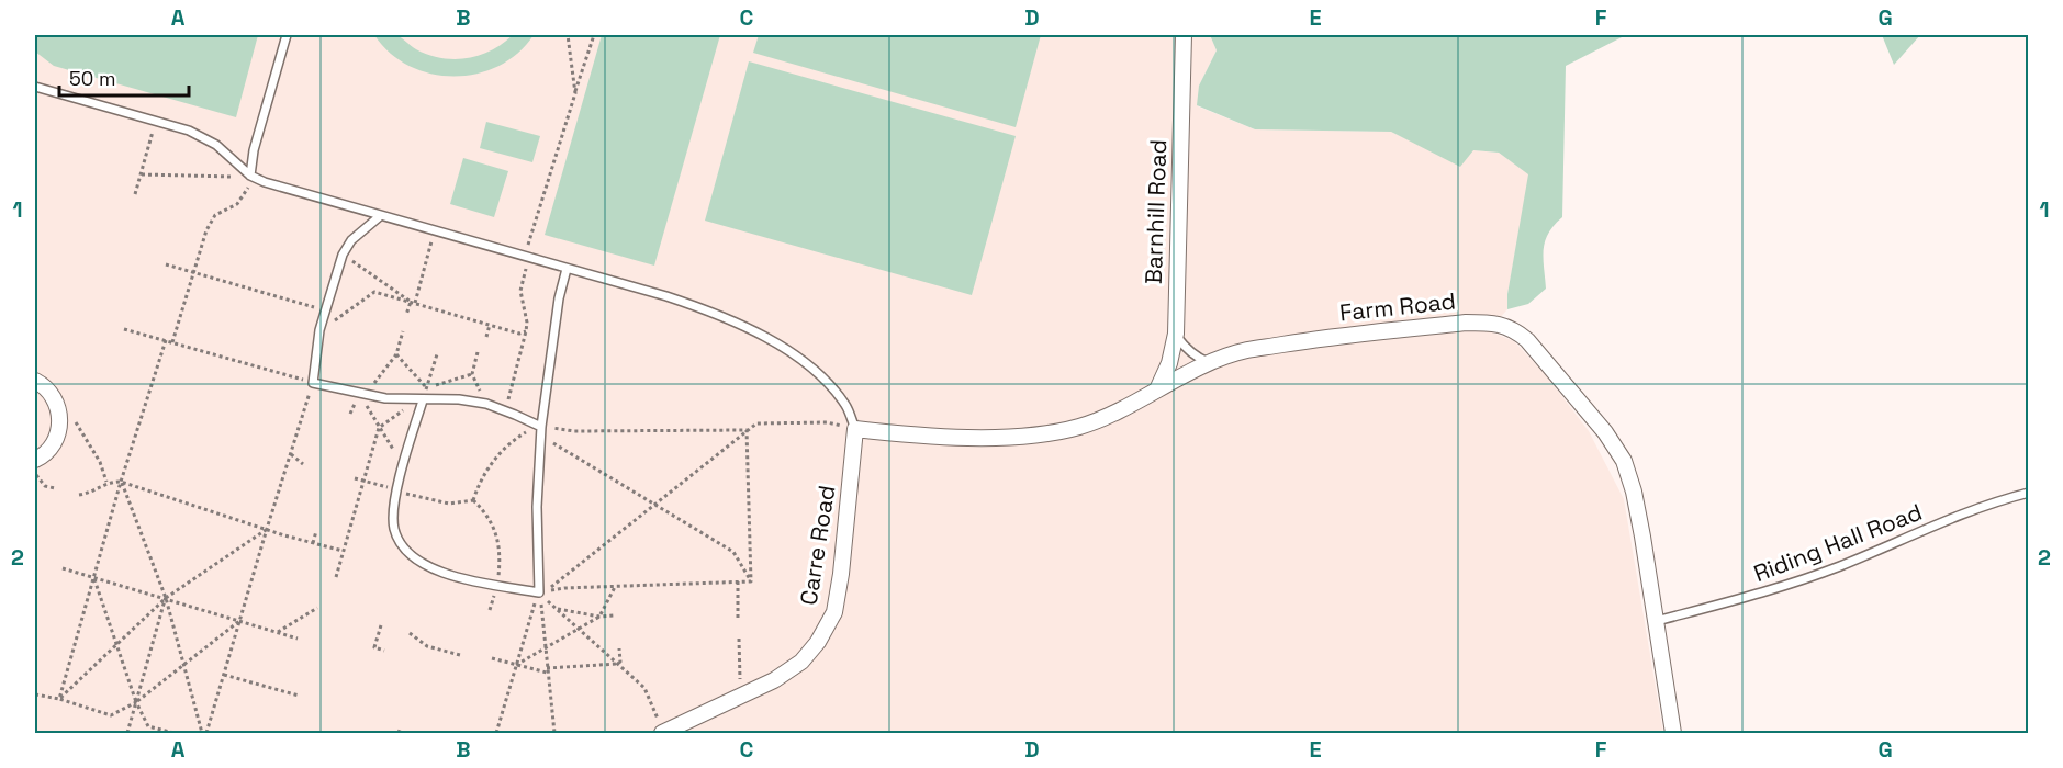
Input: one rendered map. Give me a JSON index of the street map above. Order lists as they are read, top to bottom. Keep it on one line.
{"streets":{"street":["Barnhill Road","Farm Road","Carre Road"],"lane":["Riding Hall Road"]},"crossings":[["Barnhill Road","Farm Road"],["Farm Road","Riding Hall Road"],["Farm Road","Carre Road"]],"scale_bar":"50 m","grid":{"columns":["A","B","C","D","E","F","G"],"rows":["1","2"]}}
